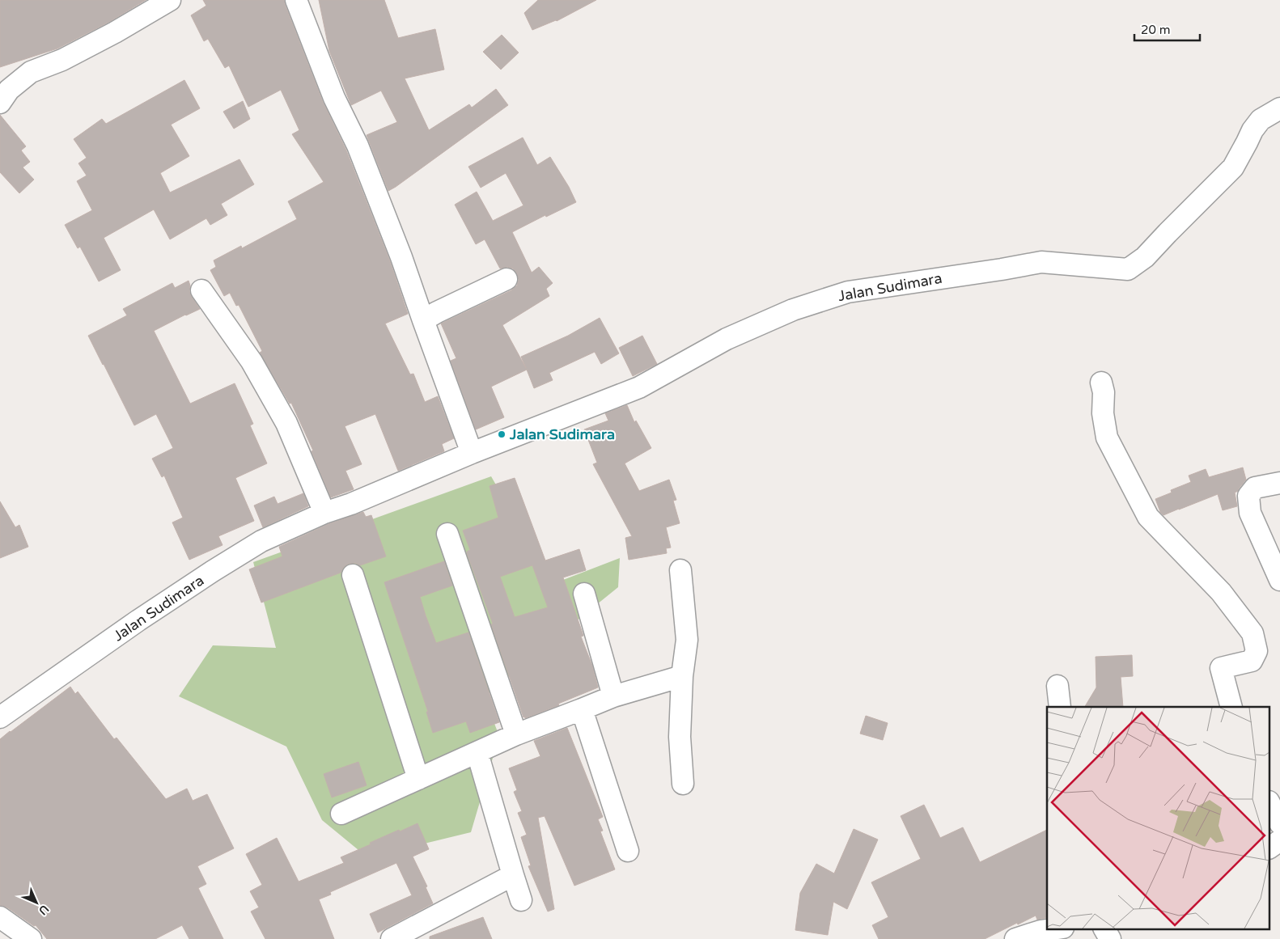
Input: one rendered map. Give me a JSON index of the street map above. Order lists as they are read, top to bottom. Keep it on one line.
{"streets":{"street":["Jalan Sudimara"]},"places":["Jalan Sudimara"],"scale_bar":"20 m","north":"bottom right"}
